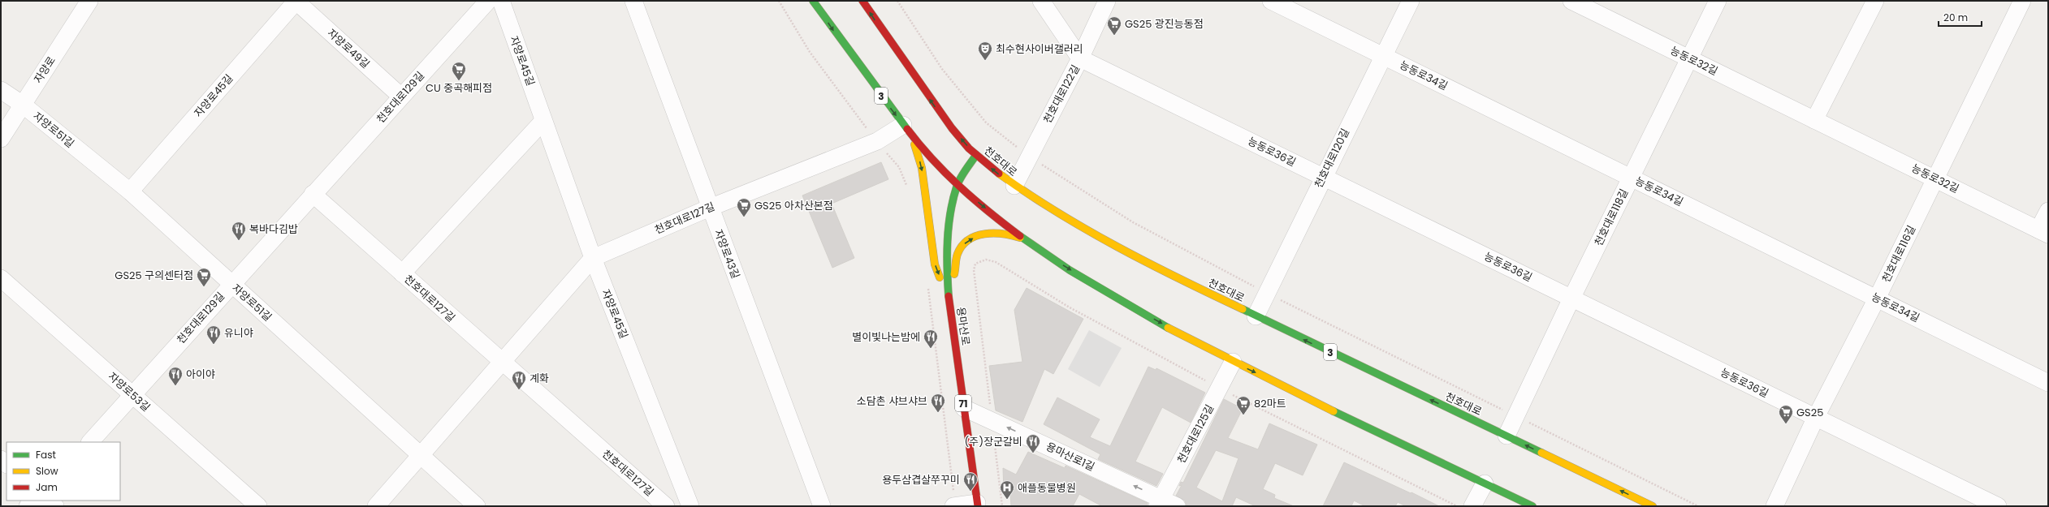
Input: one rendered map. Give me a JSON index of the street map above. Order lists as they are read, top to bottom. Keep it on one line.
{"streets":{"main road":["3","천호대로","용마산로","71"],"street":["자양로49길","자양로45길","능동로32길","자양로","능동로34길","천호대로122길","천호대로129길","자양로51길","능동로36길","천호대로120길","천호대로118길","천호대로127길","자양로43길","천호대로116길","자양로53길","천호대로125길","용마산로1길"]},"crossings":[["자양로49길","자양로45길"],["자양로49길","천호대로129길"],["자양로45길","자양로51길"],["자양로45길","천호대로127길"],["능동로32길","천호대로118길"],["능동로32길","천호대로116길"],["자양로","자양로51길"],["능동로34길","천호대로120길"],["능동로34길","천호대로118길"],["능동로34길","천호대로116길"],["천호대로122길","능동로36길"],["천호대로122길","천호대로"],["3","천호대로127길"],["3","용마산로"],["3","천호대로125길"],["천호대로129길","자양로51길"],["천호대로129길","자양로53길"],["자양로51길","천호대로127길"],["능동로36길","천호대로120길"],["능동로36길","천호대로118길"],["능동로36길","천호대로116길"],["천호대로120길","천호대로"],["천호대로","천호대로118길"],["천호대로","용마산로"],["천호대로127길","자양로43길"],["용마산로","용마산로1길"],["천호대로125길","용마산로1길"]],"one_way":["용마산로1길"],"places":{"supermarket":["GS25 광진능동점","CU 중곡해피점","GS25 아차산본점","GS25 구의센터점","82마트","GS25"],"theatre":["최수현사이버갤러리"],"restaurant":["복바다김밥","유니야","별이빛나는밤에","아이야","계화","소담촌 샤브샤브","(주)장군갈비","용두삼겹살쭈꾸미"],"hospital":["애플동물병원"]},"legend":["Fast","Slow","Jam"],"scale_bar":"20 m"}
